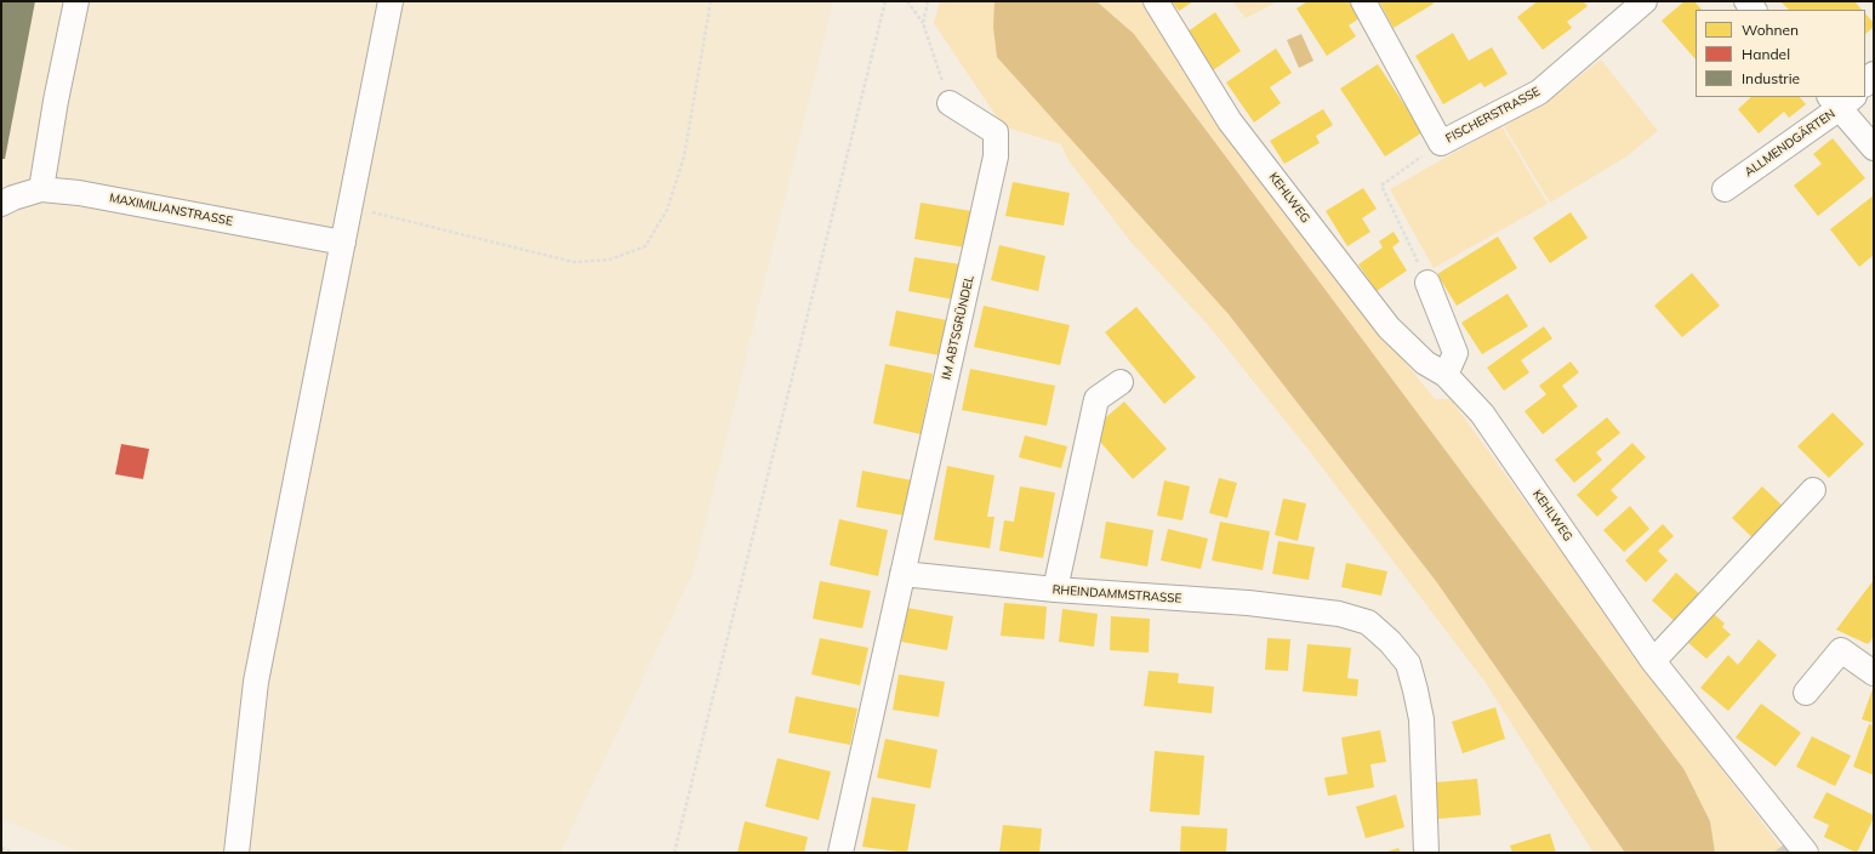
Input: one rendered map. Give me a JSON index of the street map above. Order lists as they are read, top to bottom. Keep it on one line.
{"streets":{"street":["FISCHERSTRASSE","ALLMENDGÄRTEN","KEHLWEG","MAXIMILIANSTRASSE","IM ABTSGRÜNDEL","RHEINDAMMSTRASSE"]},"crossings":[["IM ABTSGRÜNDEL","RHEINDAMMSTRASSE"]],"legend":["Wohnen","Handel","Industrie"]}
